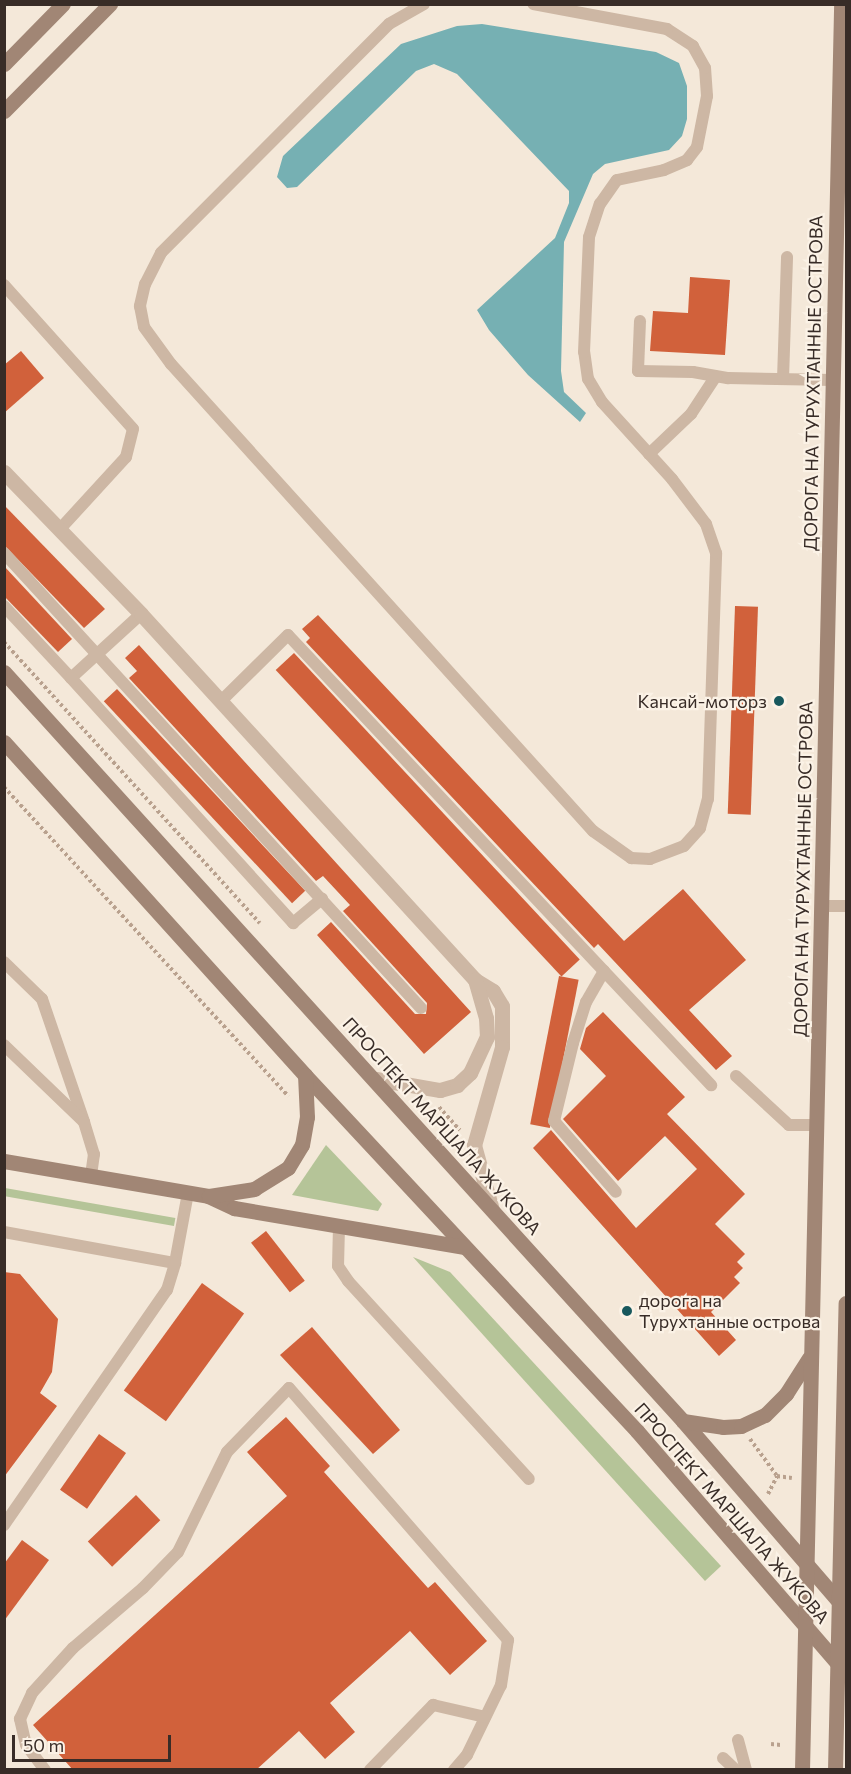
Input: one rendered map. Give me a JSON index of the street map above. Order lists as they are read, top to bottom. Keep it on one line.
{"streets":{"street":["ДОРОГА НА ТУРУХТАННЫЕ ОСТРОВА","ПРОСПЕКТ МАРШАЛА ЖУКОВА"]},"crossings":[["ДОРОГА НА ТУРУХТАННЫЕ ОСТРОВА","ПРОСПЕКТ МАРШАЛА ЖУКОВА"]],"places":["Кансай-моторз","дорога на Турухтанные острова"],"scale_bar":"50 m"}
